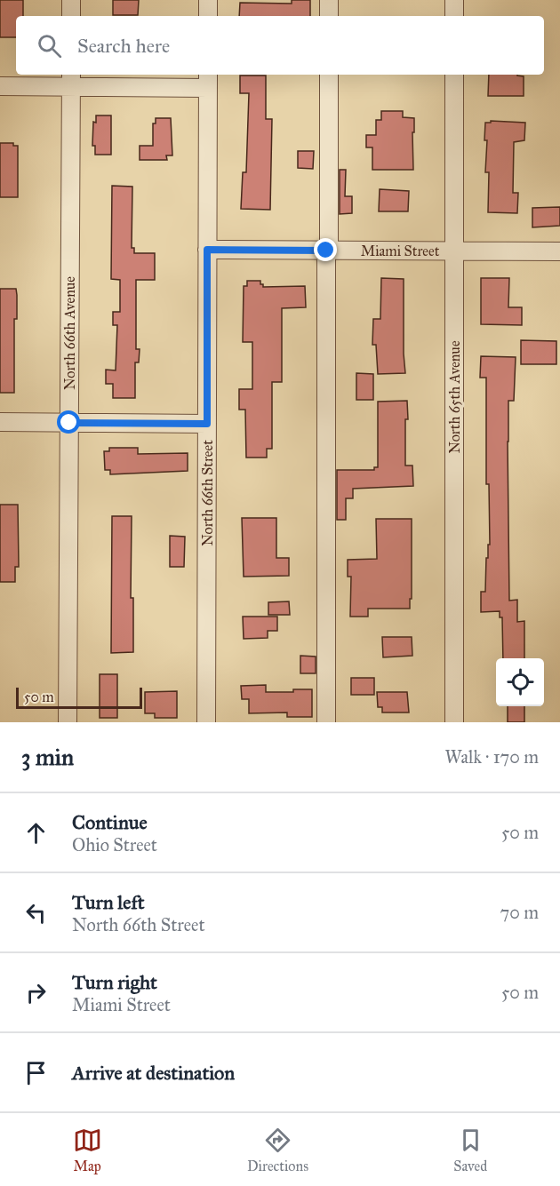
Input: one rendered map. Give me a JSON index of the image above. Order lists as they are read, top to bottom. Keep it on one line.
{"streets":{"street":["Miami Street","North 66th Avenue","North 65th Avenue","North 66th Street"]},"crossings":[["Miami Street","North 65th Avenue"],["Miami Street","North 66th Street"]],"scale_bar":"50 m","page":{"search":"Search here","scale":"50 m","heading":["3 min","Walk · 170 m"],"list":[["Continue","Ohio Street","50 m"],["Turn left","North 66th Street","70 m"],["Turn right","Miami Street","50 m"],"Arrive at destination"],"nav":["Map","Directions","Saved"]}}
